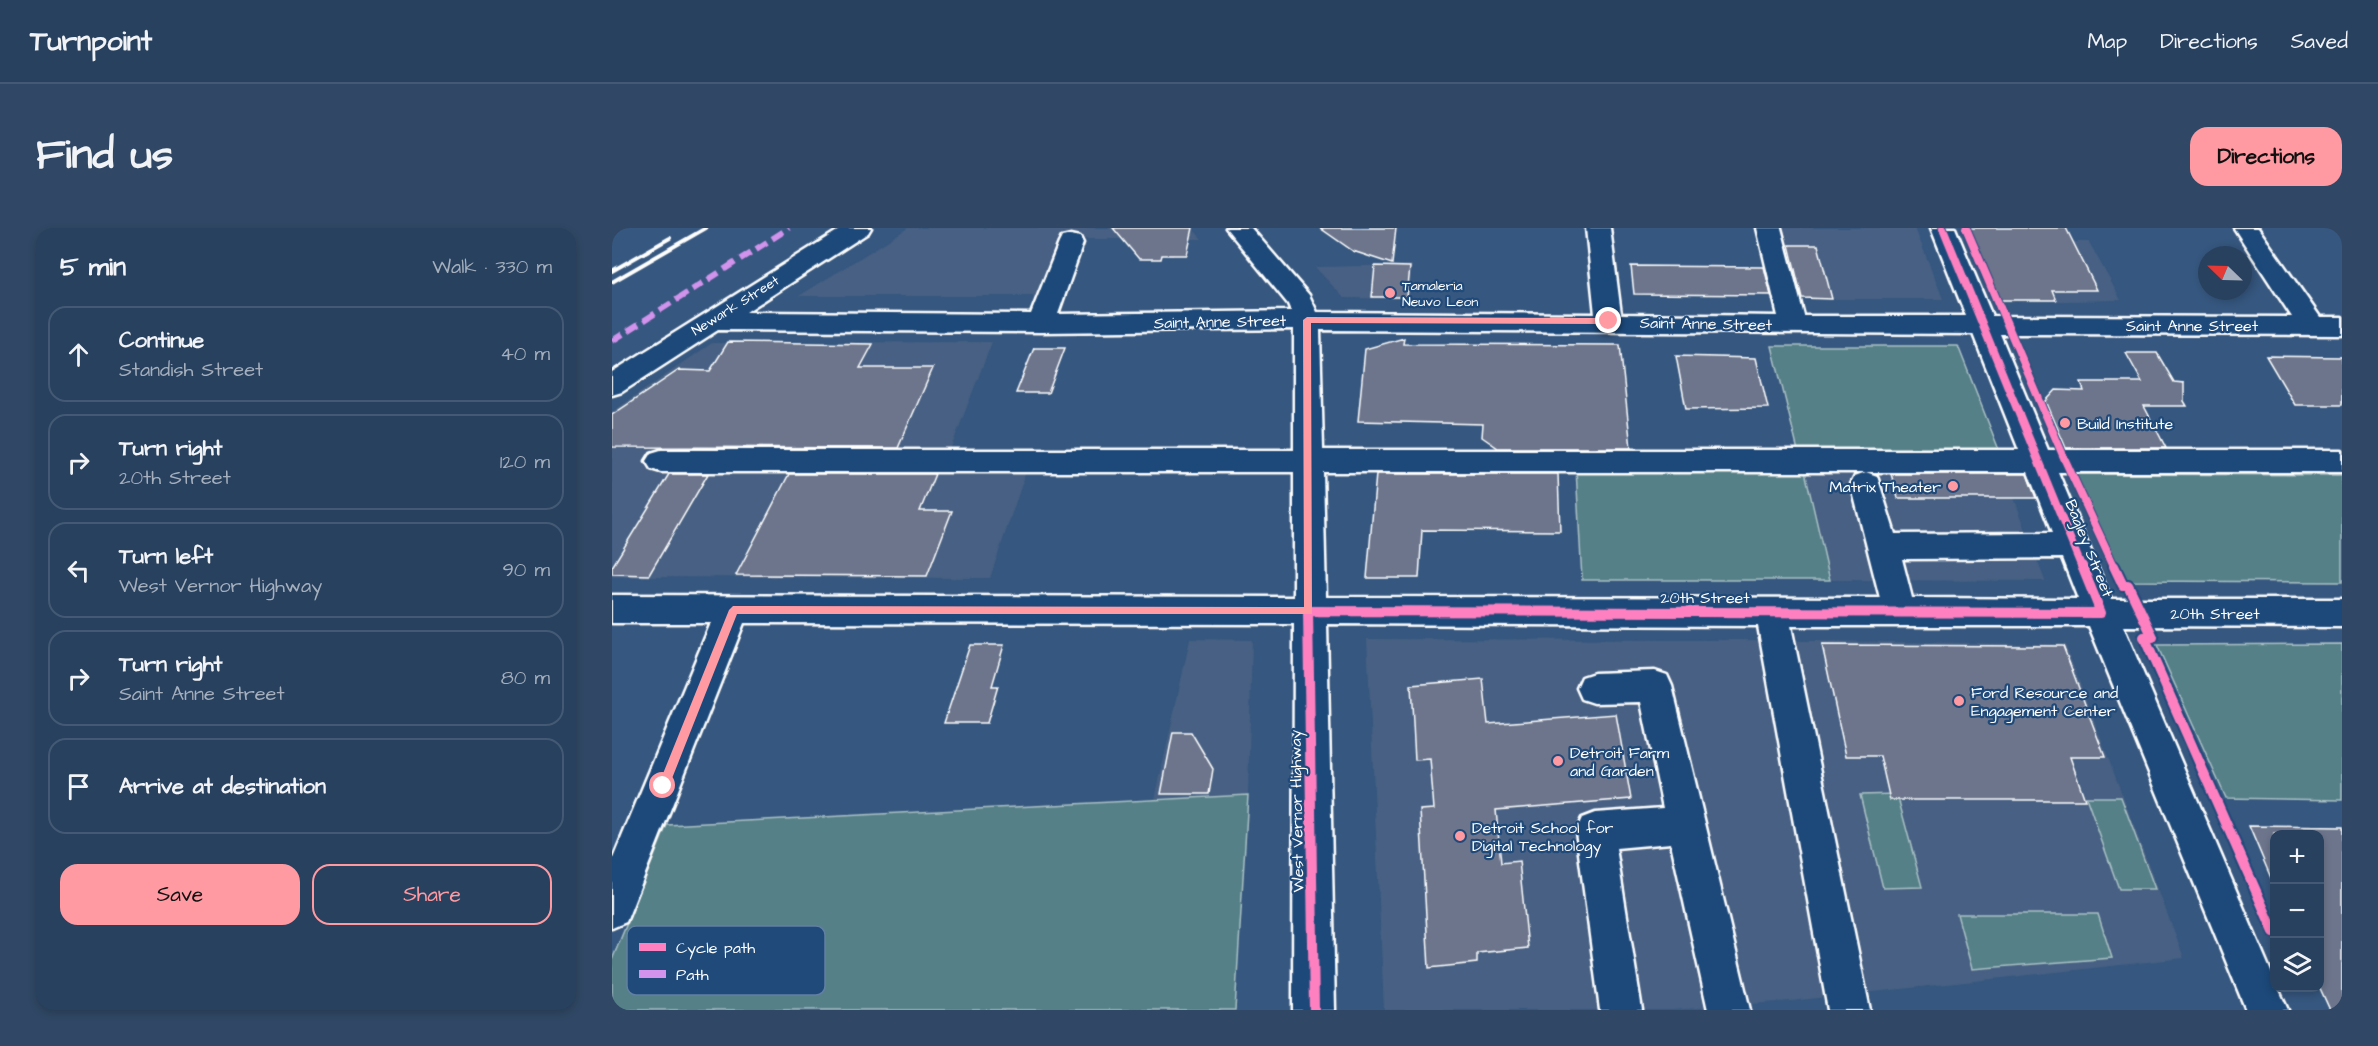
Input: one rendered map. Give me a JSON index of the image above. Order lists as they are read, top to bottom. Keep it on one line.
{"streets":{"street":["Newark Street","Saint Anne Street","Bagley Street","20th Street","West Vernor Highway"]},"crossings":[["Newark Street","Saint Anne Street"],["Saint Anne Street","Bagley Street"],["Saint Anne Street","West Vernor Highway"],["Bagley Street","20th Street"],["20th Street","West Vernor Highway"]],"places":["Tamaleria Neuvo Leon","Build Institute","Matrix Theater","Ford Resource and Engagement Center","Detroit Farm and Garden","Detroit School for Digital Technology"],"legend":["Cycle path","Path"],"north":"top left","page":{"header":"Turnpoint","nav":["Map","Directions","Saved"],"title":"Find us","buttons":["Directions",["Save","Share"]],"heading":["5 min","Walk · 330 m"],"list":[["Continue","Standish Street","40 m"],["Turn right","20th Street","120 m"],["Turn left","West Vernor Highway","90 m"],["Turn right","Saint Anne Street","80 m"],"Arrive at destination"],"map_buttons":["+","−"]}}
